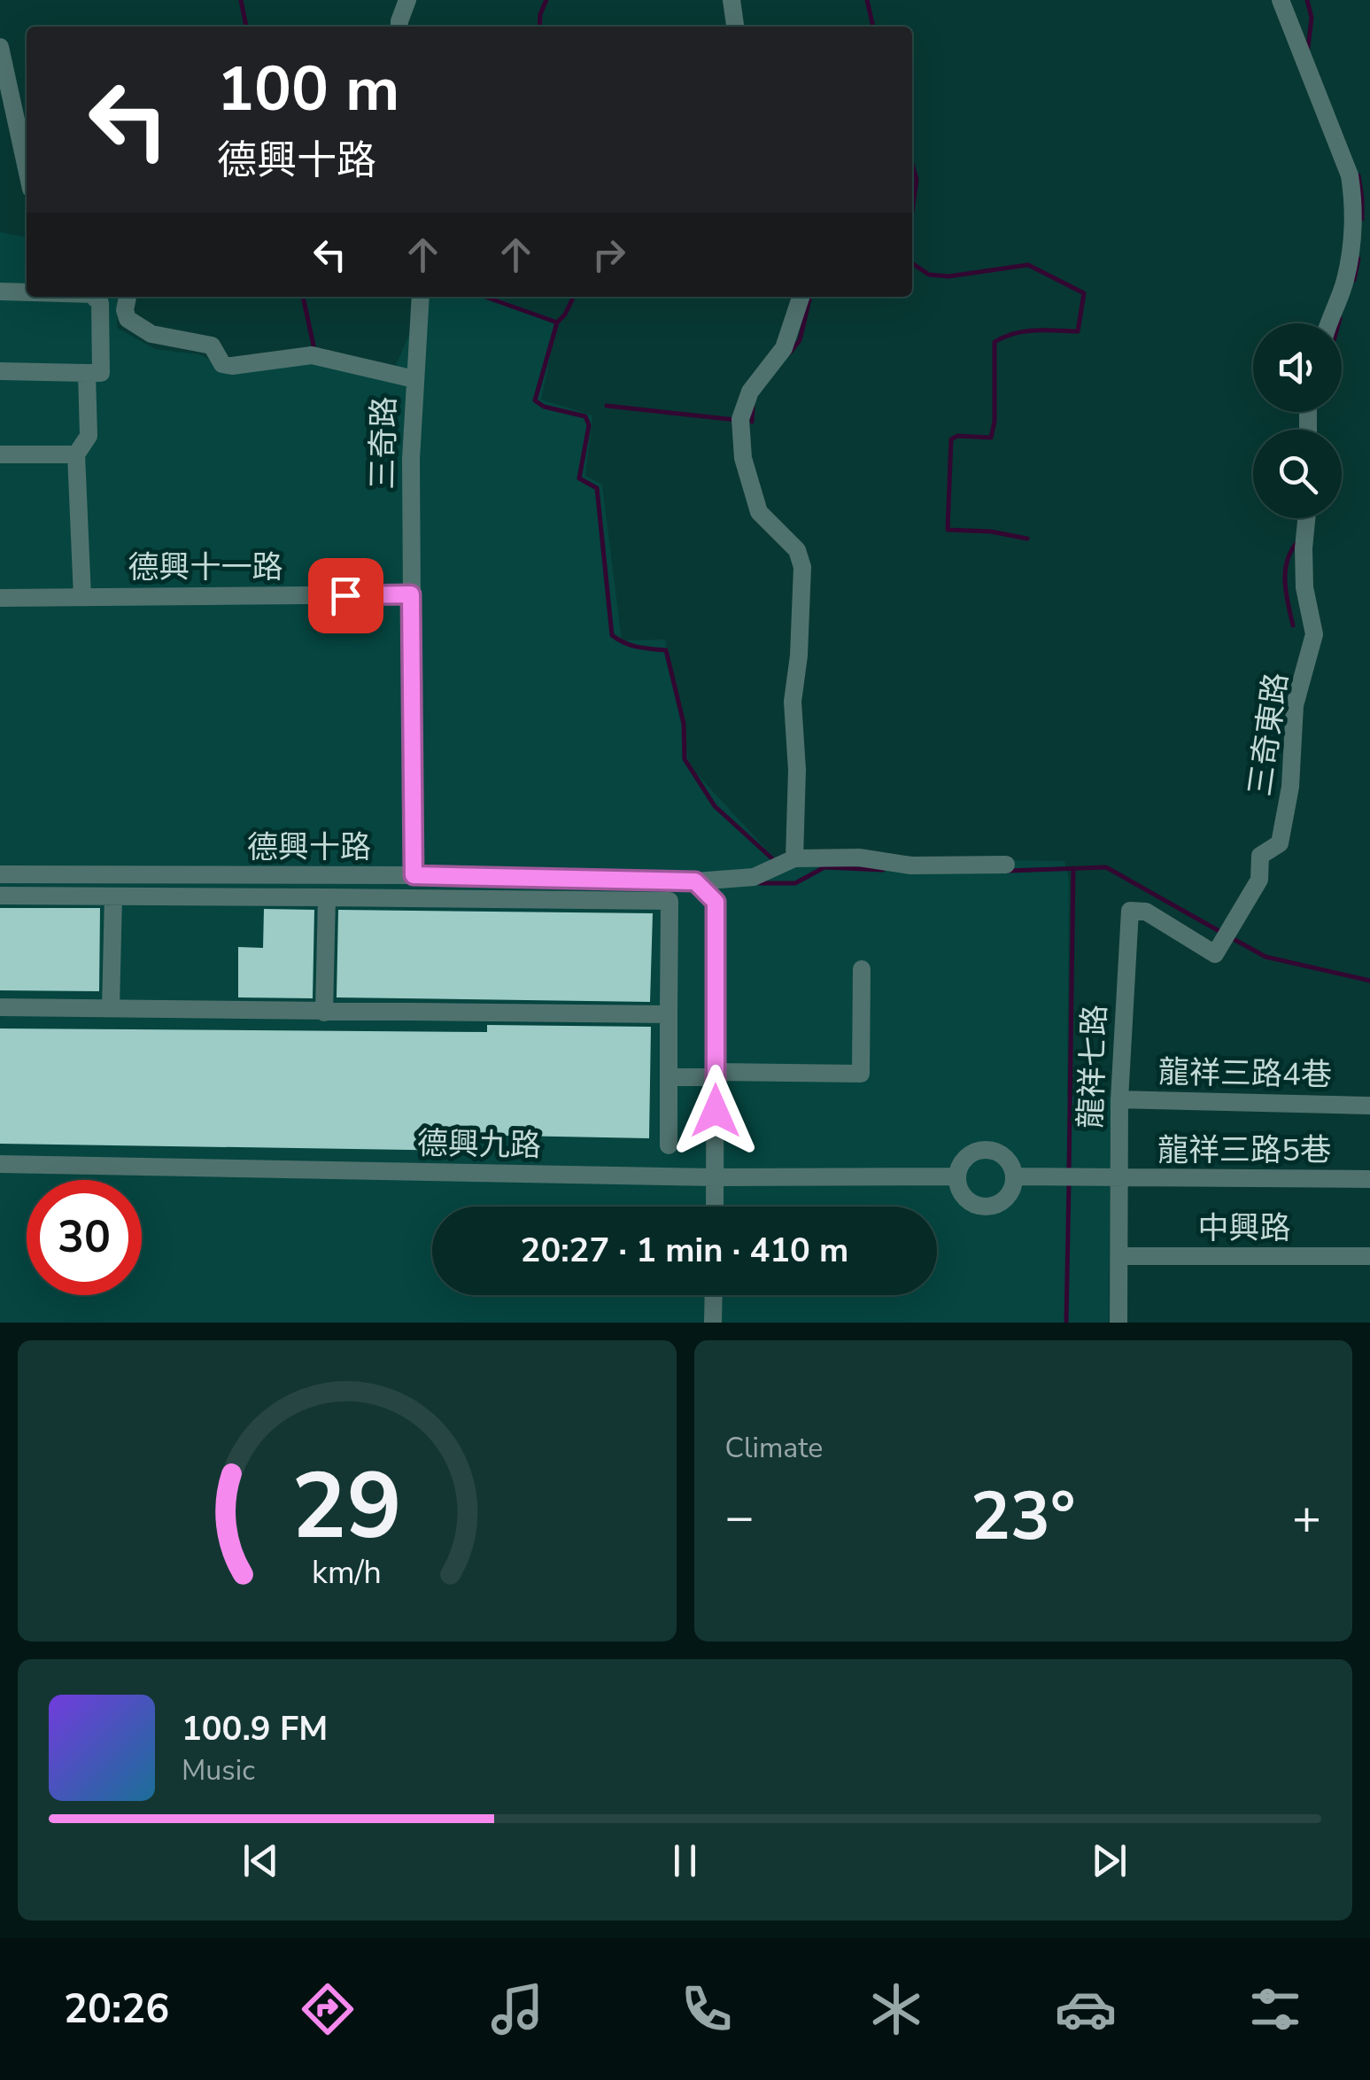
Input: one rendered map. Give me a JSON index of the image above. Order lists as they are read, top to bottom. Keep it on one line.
{"streets":{"street":["三奇路","德興十一路","三奇東路","德興十路","龍祥七路","龍祥三路4巷","德興九路","龍祥三路5巷","中興路"]},"crossings":[["三奇路","德興十一路"],["三奇路","德興十路"],["三奇東路","龍祥七路"],["龍祥七路","龍祥三路4巷"],["龍祥七路","龍祥三路5巷"],["龍祥七路","中興路"]],"page":{"turn":["100 m","德興十路"],"limit":"30","trip":"20:27 · 1 min · 410 m","tile":"Climate","heat":["−","23°","+"],"song":["100.9 FM","Music"],"tabs":"20:26","gauge":["29","km/h"]}}
